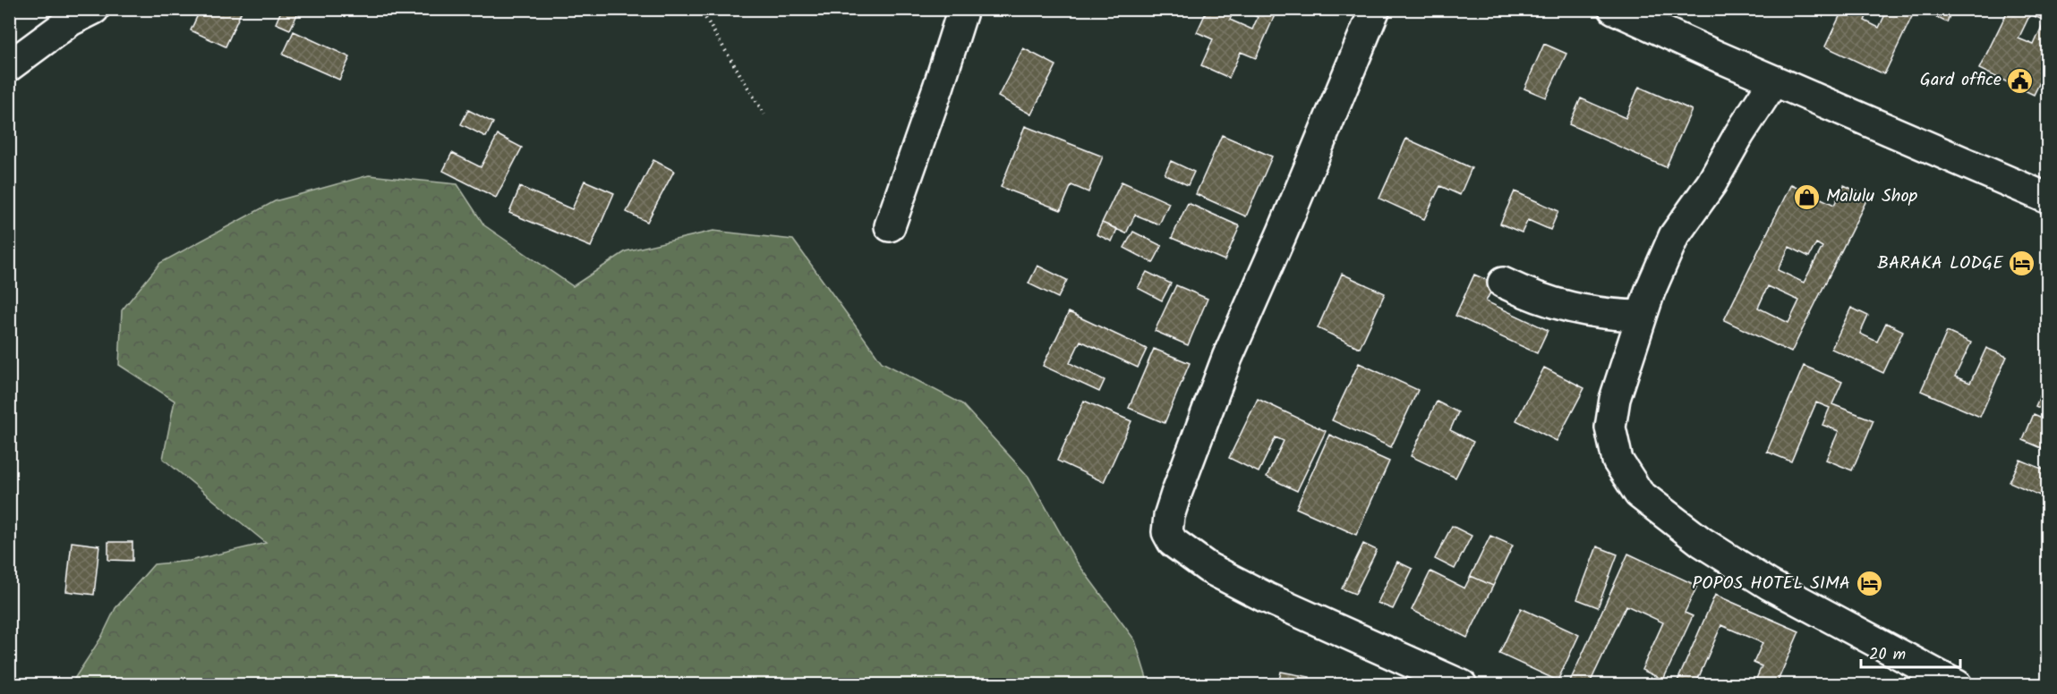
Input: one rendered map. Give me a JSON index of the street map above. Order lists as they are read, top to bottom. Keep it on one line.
{"places":{"public building":["Gard office"],"shop":["Malulu Shop"],"hotel":["BARAKA LODGE","POPOS HOTEL SIMA"]},"scale_bar":"20 m"}
